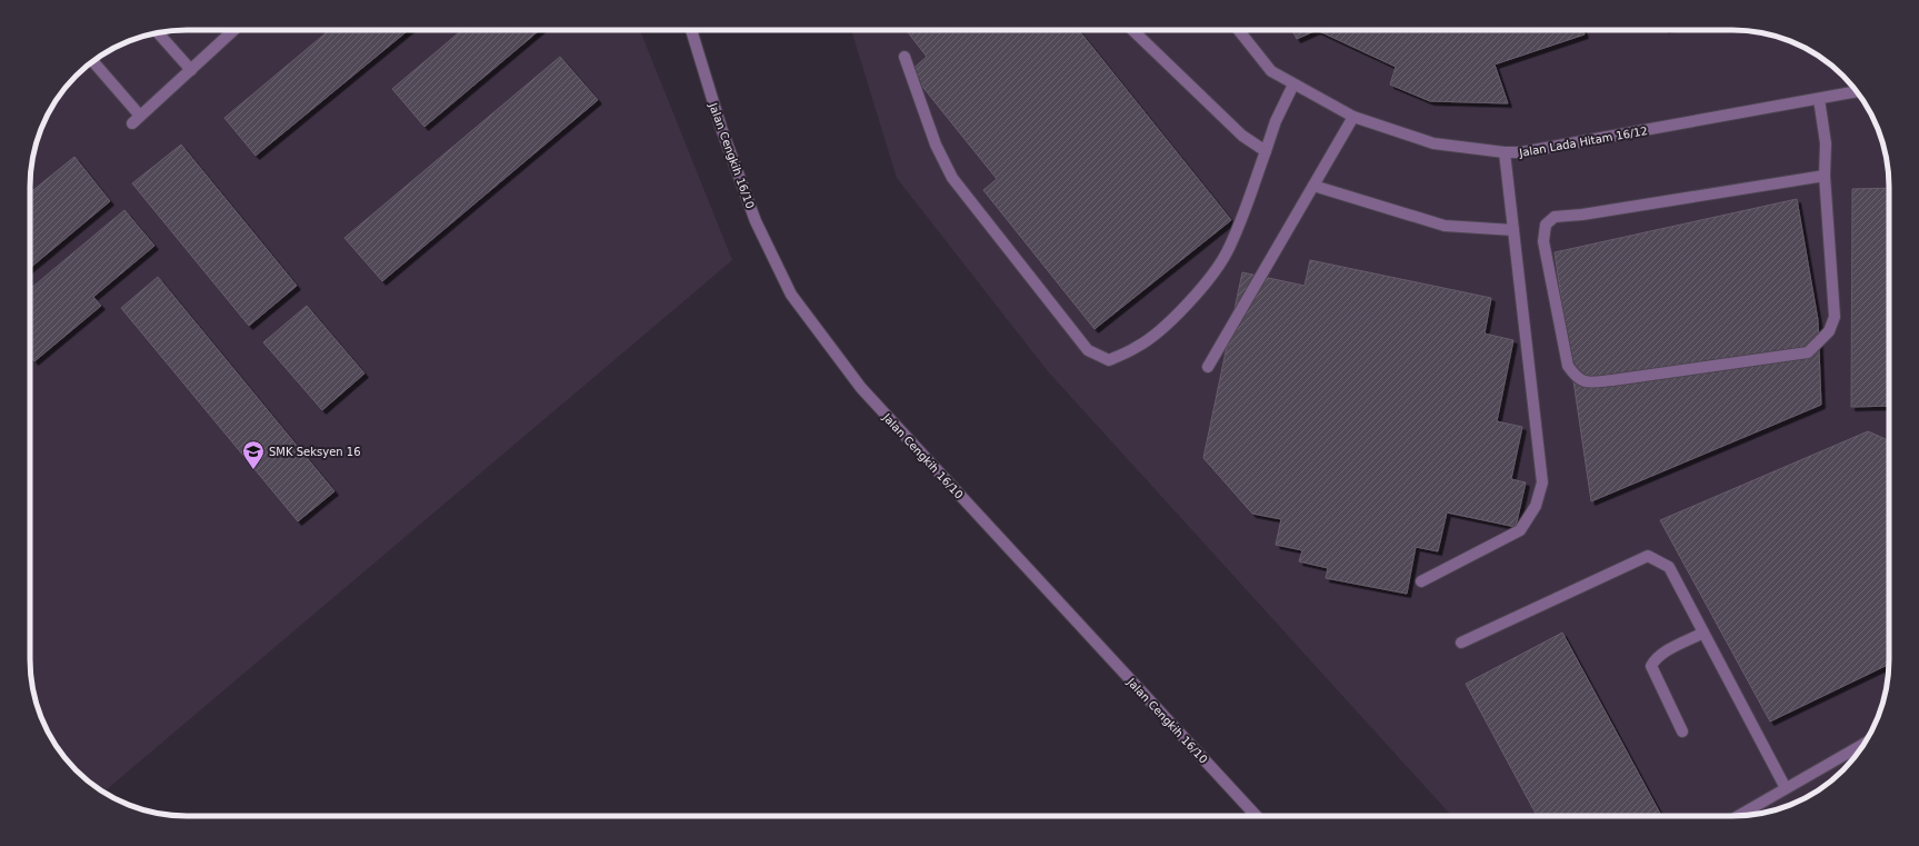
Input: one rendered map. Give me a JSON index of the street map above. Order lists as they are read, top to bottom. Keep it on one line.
{"streets":{"street":["Jalan Lada Hitam 16/12","Jalan Cengkih 16/10"]},"places":{"school or university":["SMK Seksyen 16"]}}
